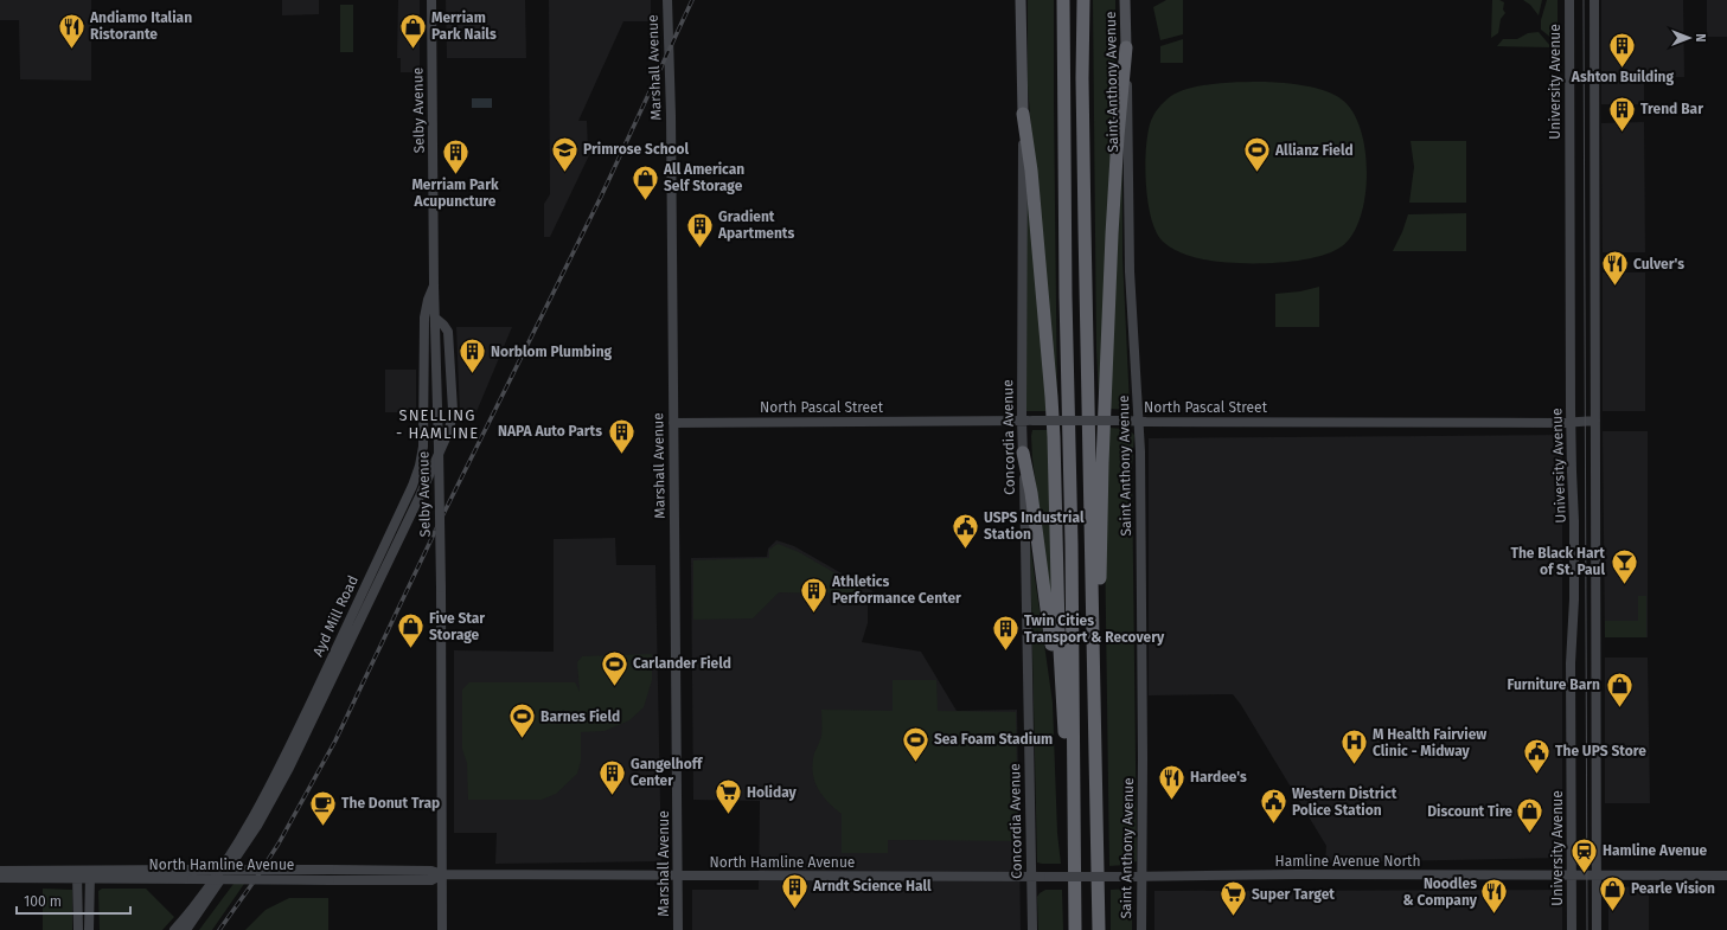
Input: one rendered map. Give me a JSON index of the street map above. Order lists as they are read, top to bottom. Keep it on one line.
{"streets":{"main road":["Saint Anthony Avenue","Concordia Avenue"],"street":["Marshall Avenue","University Avenue","Selby Avenue","North Pascal Street","Ayd Mill Road","Hamline Avenue North","North Hamline Avenue"]},"crossings":[["Marshall Avenue","North Pascal Street"],["Marshall Avenue","North Hamline Avenue"],["Saint Anthony Avenue","North Pascal Street"],["Saint Anthony Avenue","Hamline Avenue North"],["University Avenue","North Pascal Street"],["University Avenue","Hamline Avenue North"],["Selby Avenue","Ayd Mill Road"],["Selby Avenue","North Hamline Avenue"],["North Pascal Street","Concordia Avenue"],["Concordia Avenue","North Hamline Avenue"],["Hamline Avenue North","North Hamline Avenue"]],"districts":["SNELLING - HAMLINE"],"places":{"restaurant":["Andiamo Italian Ristorante","Culver's","Hardee's","Noodles & Company"],"shop":["Merriam Park Nails","All American Self Storage","Five Star Storage","Furniture Barn","Discount Tire","Pearle Vision"],"building":["Ashton Building","Trend Bar","Merriam Park Acupuncture","Gradient Apartments","Norblom Plumbing","NAPA Auto Parts","Athletics Performance Center","Twin Cities Transport & Recovery","Gangelhoff Center","Arndt Science Hall"],"school or university":["Primrose School"],"sports":["Allianz Field","Carlander Field","Barnes Field","Sea Foam Stadium"],"public building":["USPS Industrial Station","The UPS Store","Western District Police Station"],"bar":["The Black Hart of St. Paul"],"hospital":["M Health Fairview Clinic - Midway"],"supermarket":["Holiday","Super Target"],"cafe":["The Donut Trap"],"station":["Hamline Avenue"]},"scale_bar":"100 m","north":"right"}
